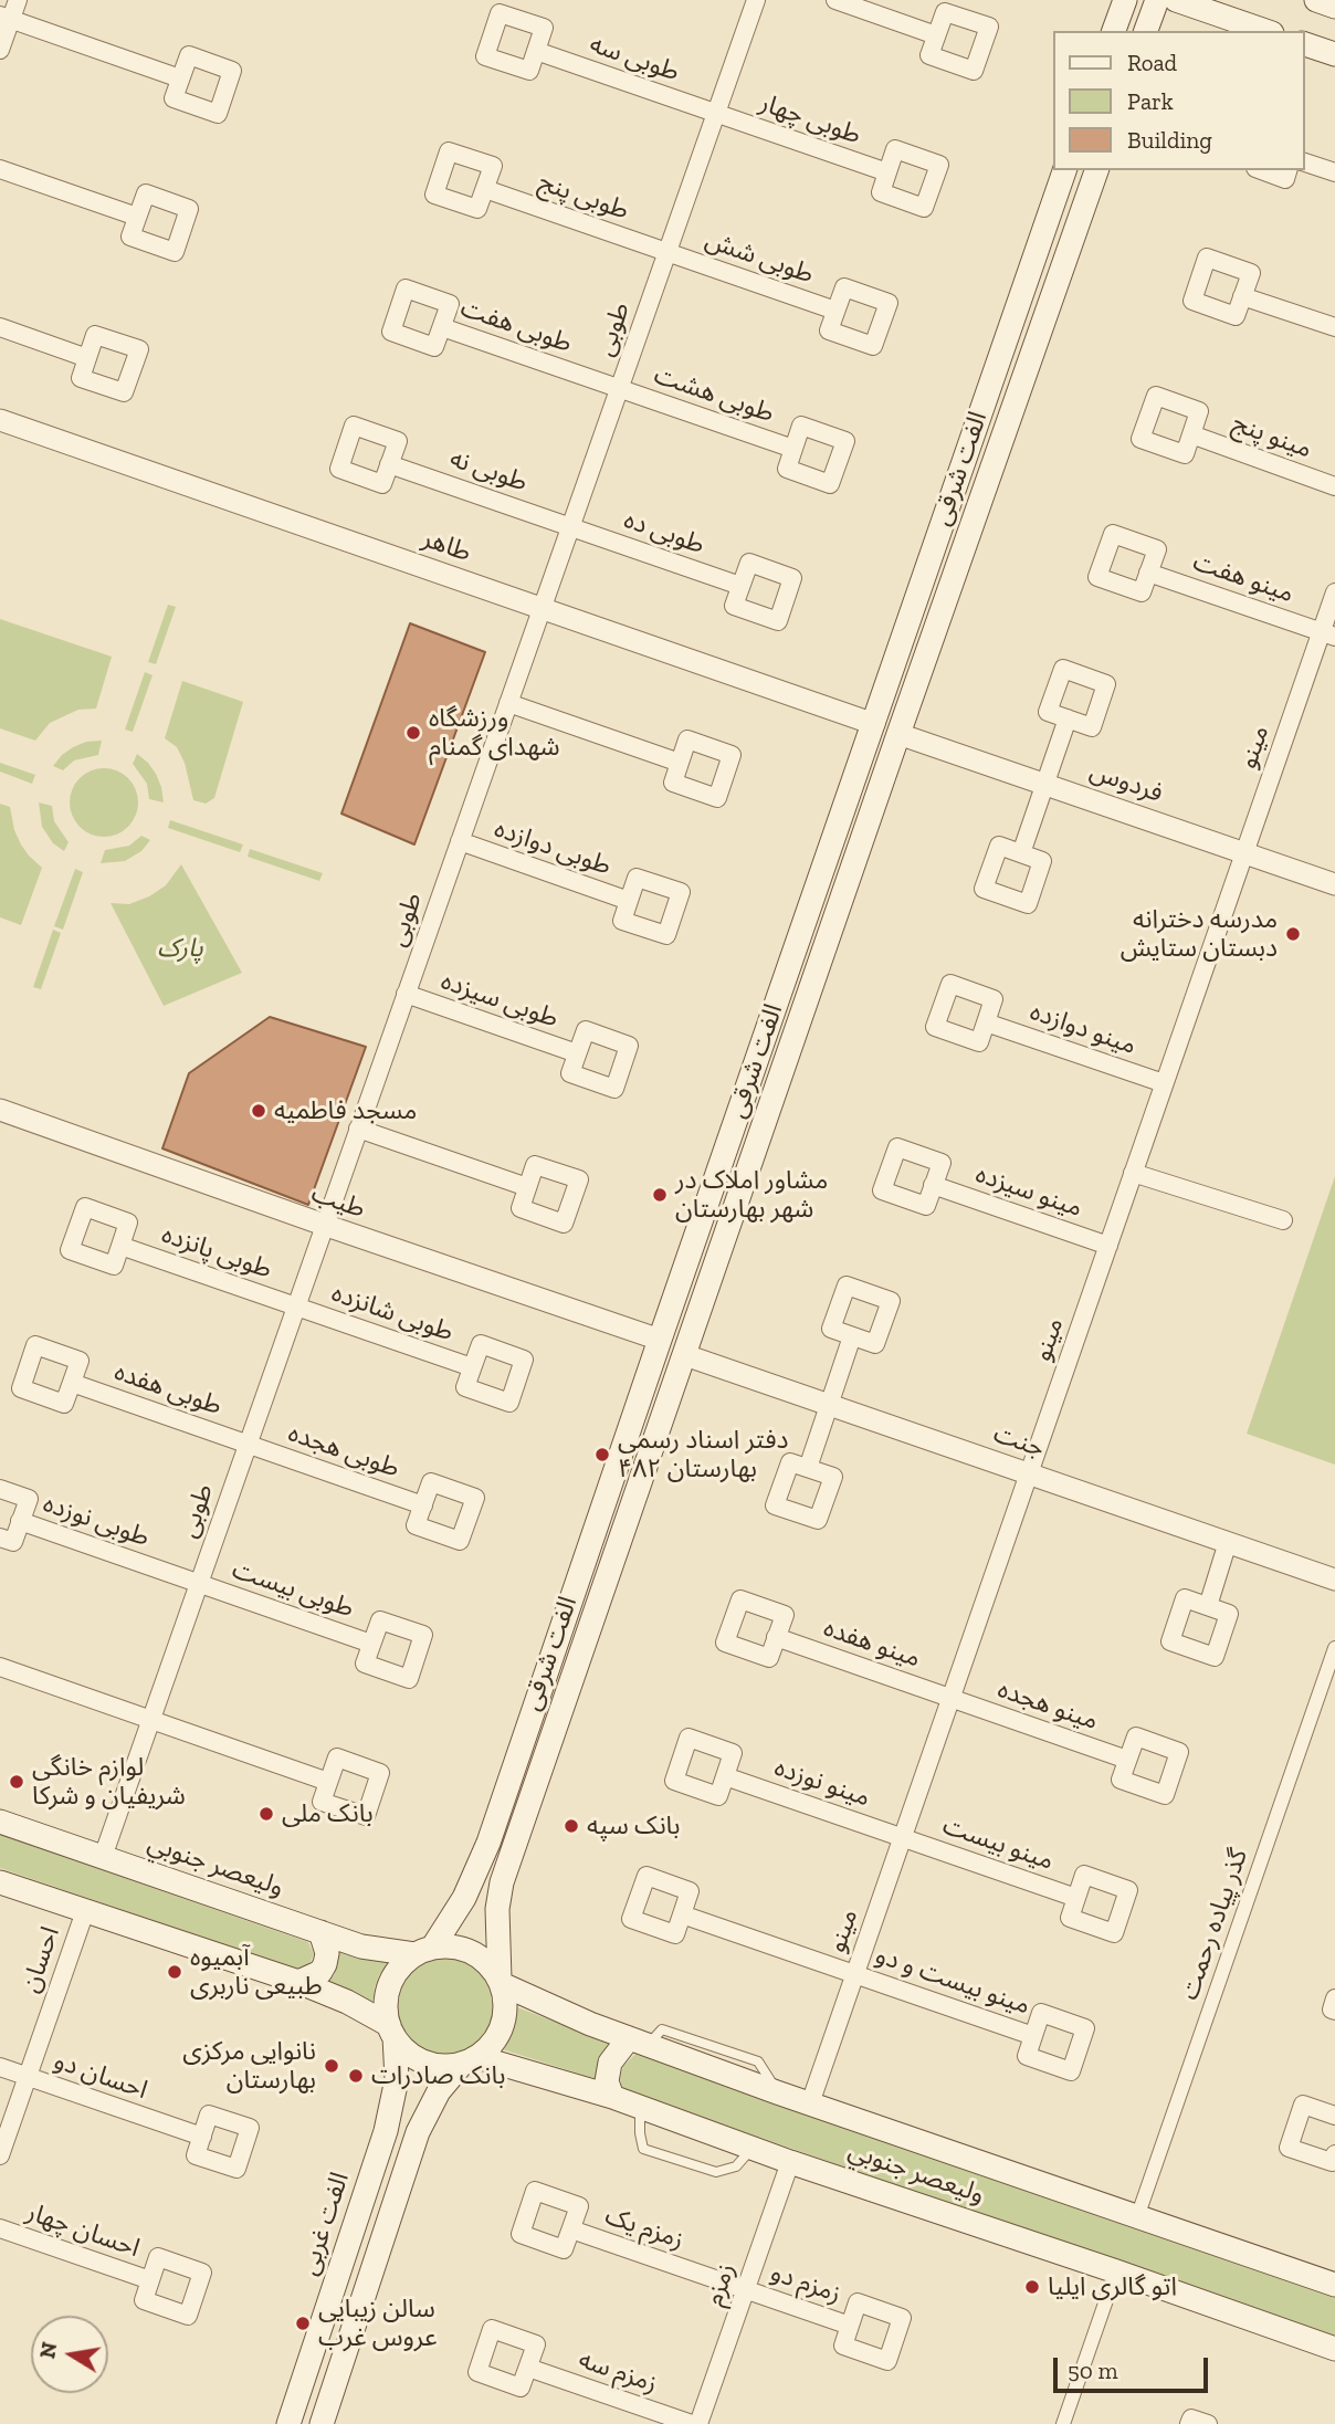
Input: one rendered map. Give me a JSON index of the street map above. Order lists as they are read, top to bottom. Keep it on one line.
{"streets":{"main road":["الفت شرقی","وليعصر جنوبي","الفت غربی"],"street":["طوبی سه","طوبی چهار","طوبی پنج","طوبی شش","طوبی هفت","طوبی","طوبی هشت","مینو پنج","طوبی نه","طوبی ده","طاهر","مینو هفت","مینو","فردوس","طوبی دوازده","طوبی سیزده","مینو دوازده","مینو سیزده","طیب","طوبی پانزده","طوبی شانزده","طوبی هفده","جنت","طوبی هجده","طوبی نوزده","طوبی بیست","مینو هفده","مینو هجده","مینو نوزده","مینو بیست","گذر پیاده رحمت","احسان","مینو بیست و دو","احسان دو","زمزم یک","احسان چهار","زمزم دو","زمزم","زمزم سه"]},"crossings":[["طوبی سه","طوبی چهار"],["طوبی سه","طوبی"],["طوبی چهار","طوبی"],["طوبی پنج","طوبی شش"],["طوبی پنج","طوبی"],["طوبی شش","طوبی"],["طوبی هفت","طوبی"],["طوبی هفت","طوبی هشت"],["طوبی","طوبی هشت"],["طوبی","طوبی نه"],["طوبی","طوبی ده"],["طوبی","طاهر"],["طوبی","طوبی دوازده"],["طوبی","طوبی سیزده"],["طوبی","طیب"],["طوبی","طوبی پانزده"],["طوبی","طوبی شانزده"],["طوبی","طوبی هفده"],["طوبی","طوبی هجده"],["طوبی","طوبی نوزده"],["طوبی","طوبی بیست"],["طوبی","وليعصر جنوبي"],["الفت شرقی","طاهر"],["الفت شرقی","فردوس"],["الفت شرقی","طیب"],["الفت شرقی","جنت"],["الفت شرقی","وليعصر جنوبي"],["الفت شرقی","الفت غربی"],["طوبی نه","طوبی ده"],["مینو هفت","مینو"],["مینو","فردوس"],["مینو","مینو دوازده"],["مینو","مینو سیزده"],["مینو","جنت"],["مینو","مینو هفده"],["مینو","مینو هجده"],["مینو","مینو نوزده"],["مینو","مینو بیست"],["مینو","وليعصر جنوبي"],["مینو","مینو بیست و دو"],["طوبی پانزده","طوبی شانزده"],["طوبی هفده","طوبی هجده"],["طوبی نوزده","طوبی بیست"],["مینو هفده","مینو هجده"],["مینو نوزده","مینو بیست"],["وليعصر جنوبي","گذر پیاده رحمت"],["وليعصر جنوبي","الفت غربی"],["وليعصر جنوبي","زمزم"],["احسان","احسان دو"],["زمزم یک","زمزم دو"],["زمزم یک","زمزم"],["زمزم دو","زمزم"]],"parks":["پارک"],"places":["ورزشگاه شهدای گمنام","مدرسه دخترانه دبستان ستایش","مسجد فاطمیه","مشاور املاک در شهر بهارستان","دفتر اسناد رسمی ۴۸۲ بهارستان","لوازم خانگی شریفیان و شرکا","بانک ملی","بانک سپه","آبمیوه طبیعی ناربری","نانوایی مرکزی بهارستان","بانک صادرات","اتو گالری ایلیا","سالن زیبایی عروس غرب"],"legend":["Road","Park","Building"],"scale_bar":"50 m","north":"left"}
